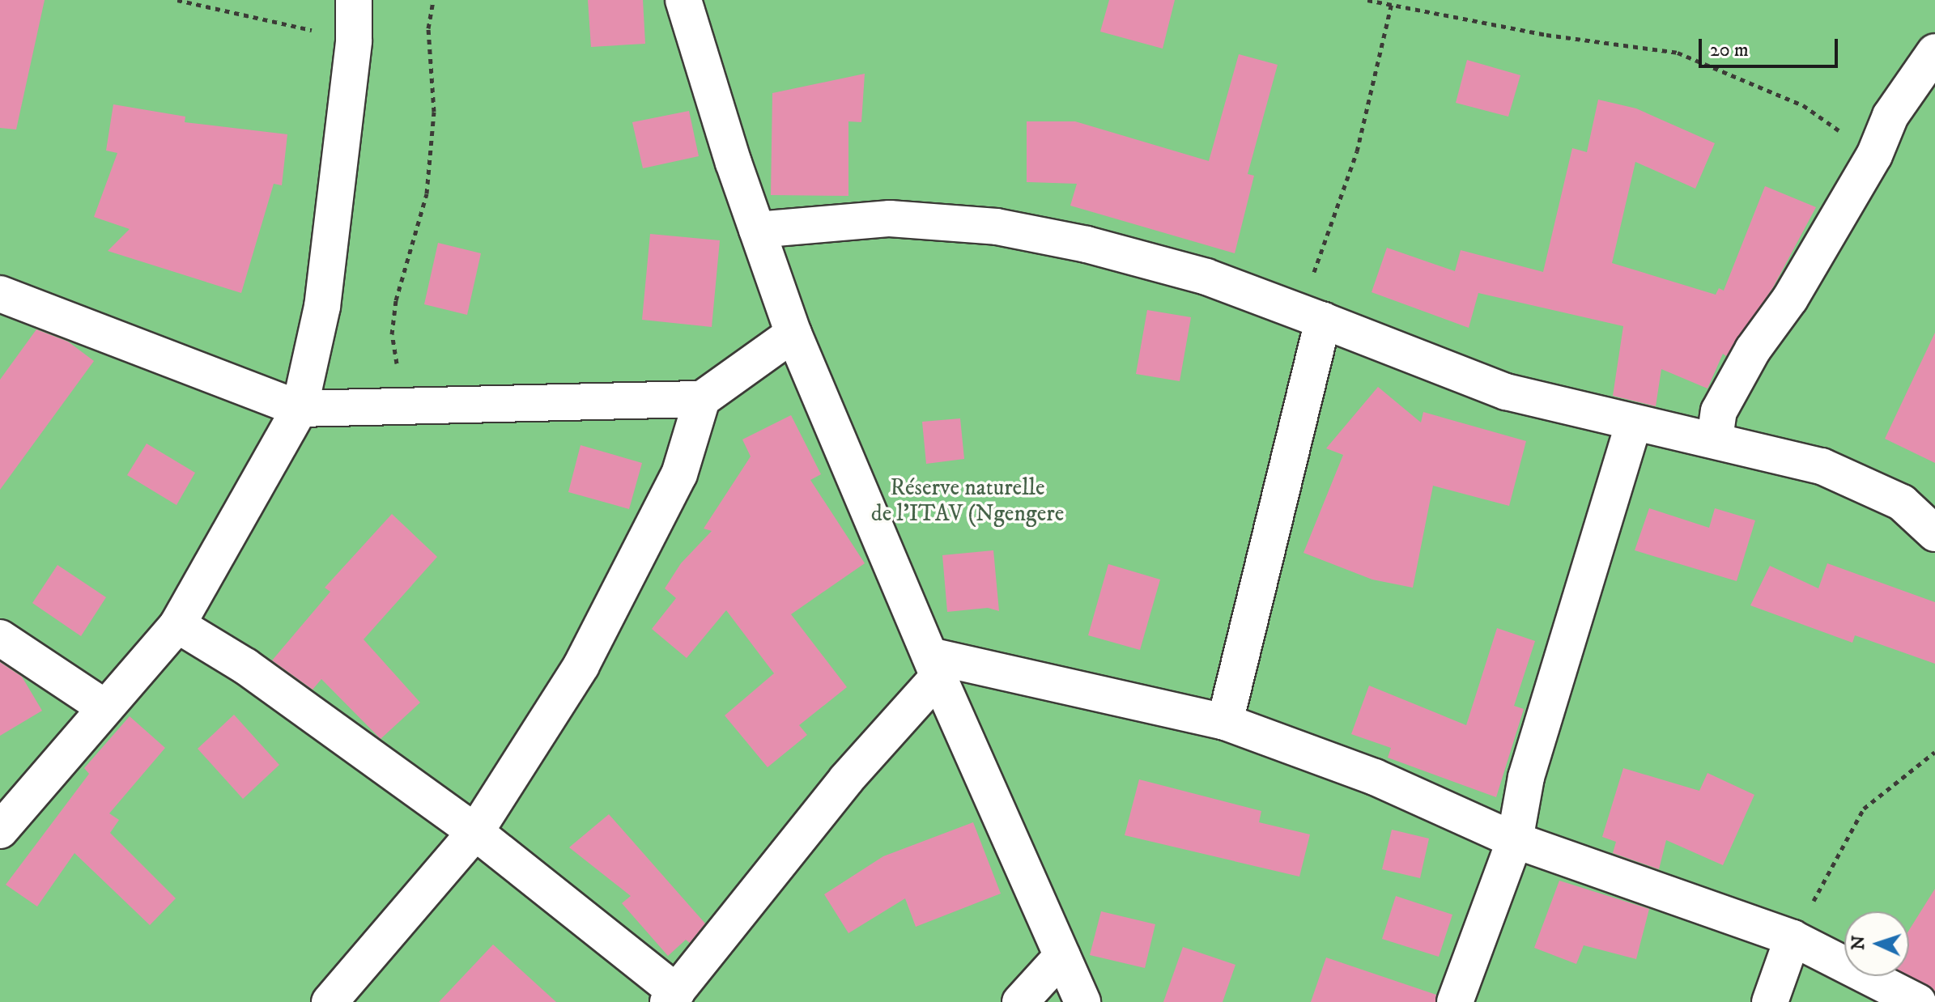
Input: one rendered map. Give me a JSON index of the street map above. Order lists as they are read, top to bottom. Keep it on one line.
{"parks":["Réserve naturelle de l'ITAV (Ngengere"],"scale_bar":"20 m","north":"left"}
